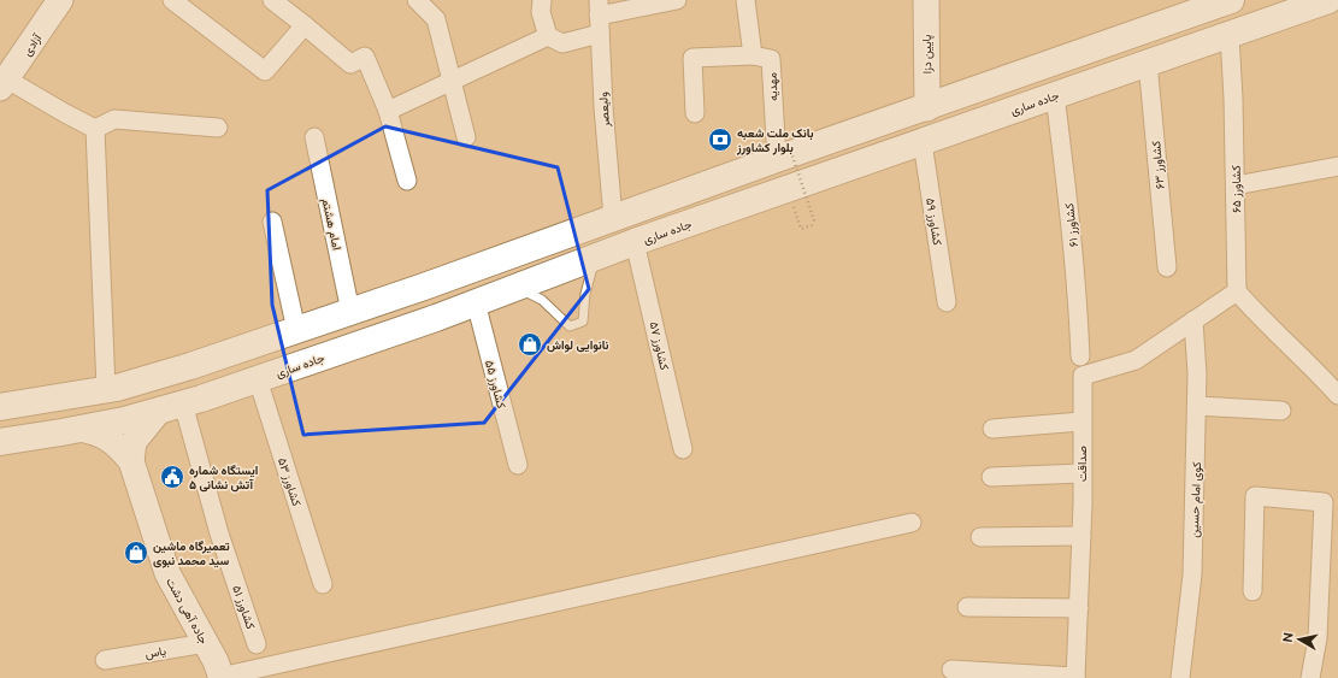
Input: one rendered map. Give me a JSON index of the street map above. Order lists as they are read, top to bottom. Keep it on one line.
{"streets":{"highway":["جاده ساری"],"street":["آزادی","پایین دزا","مهدیه","ولیعصر","کشاورز ۶۳","کشاورز ۶۵","کشاورز ۵۹","امام هشتم","کشاورز ۶۱","کشاورز ۵۷","کشاورز ۵۵","صداقت","کشاورز ۵۳","کوی امام حسین","کشاورز ۵۱","جاده آهی دشت","یاس"]},"crossings":[["جاده ساری","کشاورز ۶۳"],["جاده ساری","کشاورز ۶۵"],["جاده ساری","کشاورز ۵۹"],["جاده ساری","کشاورز ۶۱"],["جاده ساری","کشاورز ۵۷"],["جاده ساری","کشاورز ۵۵"],["جاده ساری","کشاورز ۵۳"],["جاده ساری","کشاورز ۵۱"],["صداقت","کوی امام حسین"],["جاده آهی دشت","یاس"]],"places":{"bank":["بانک ملت شعبه بلوار کشاورز"],"shop":["نانوایی لواش","تعمیرگاه ماشین سید محمد نبوی"],"public building":["ایستگاه شماره ۵ آتش نشانی"]},"north":"left"}
